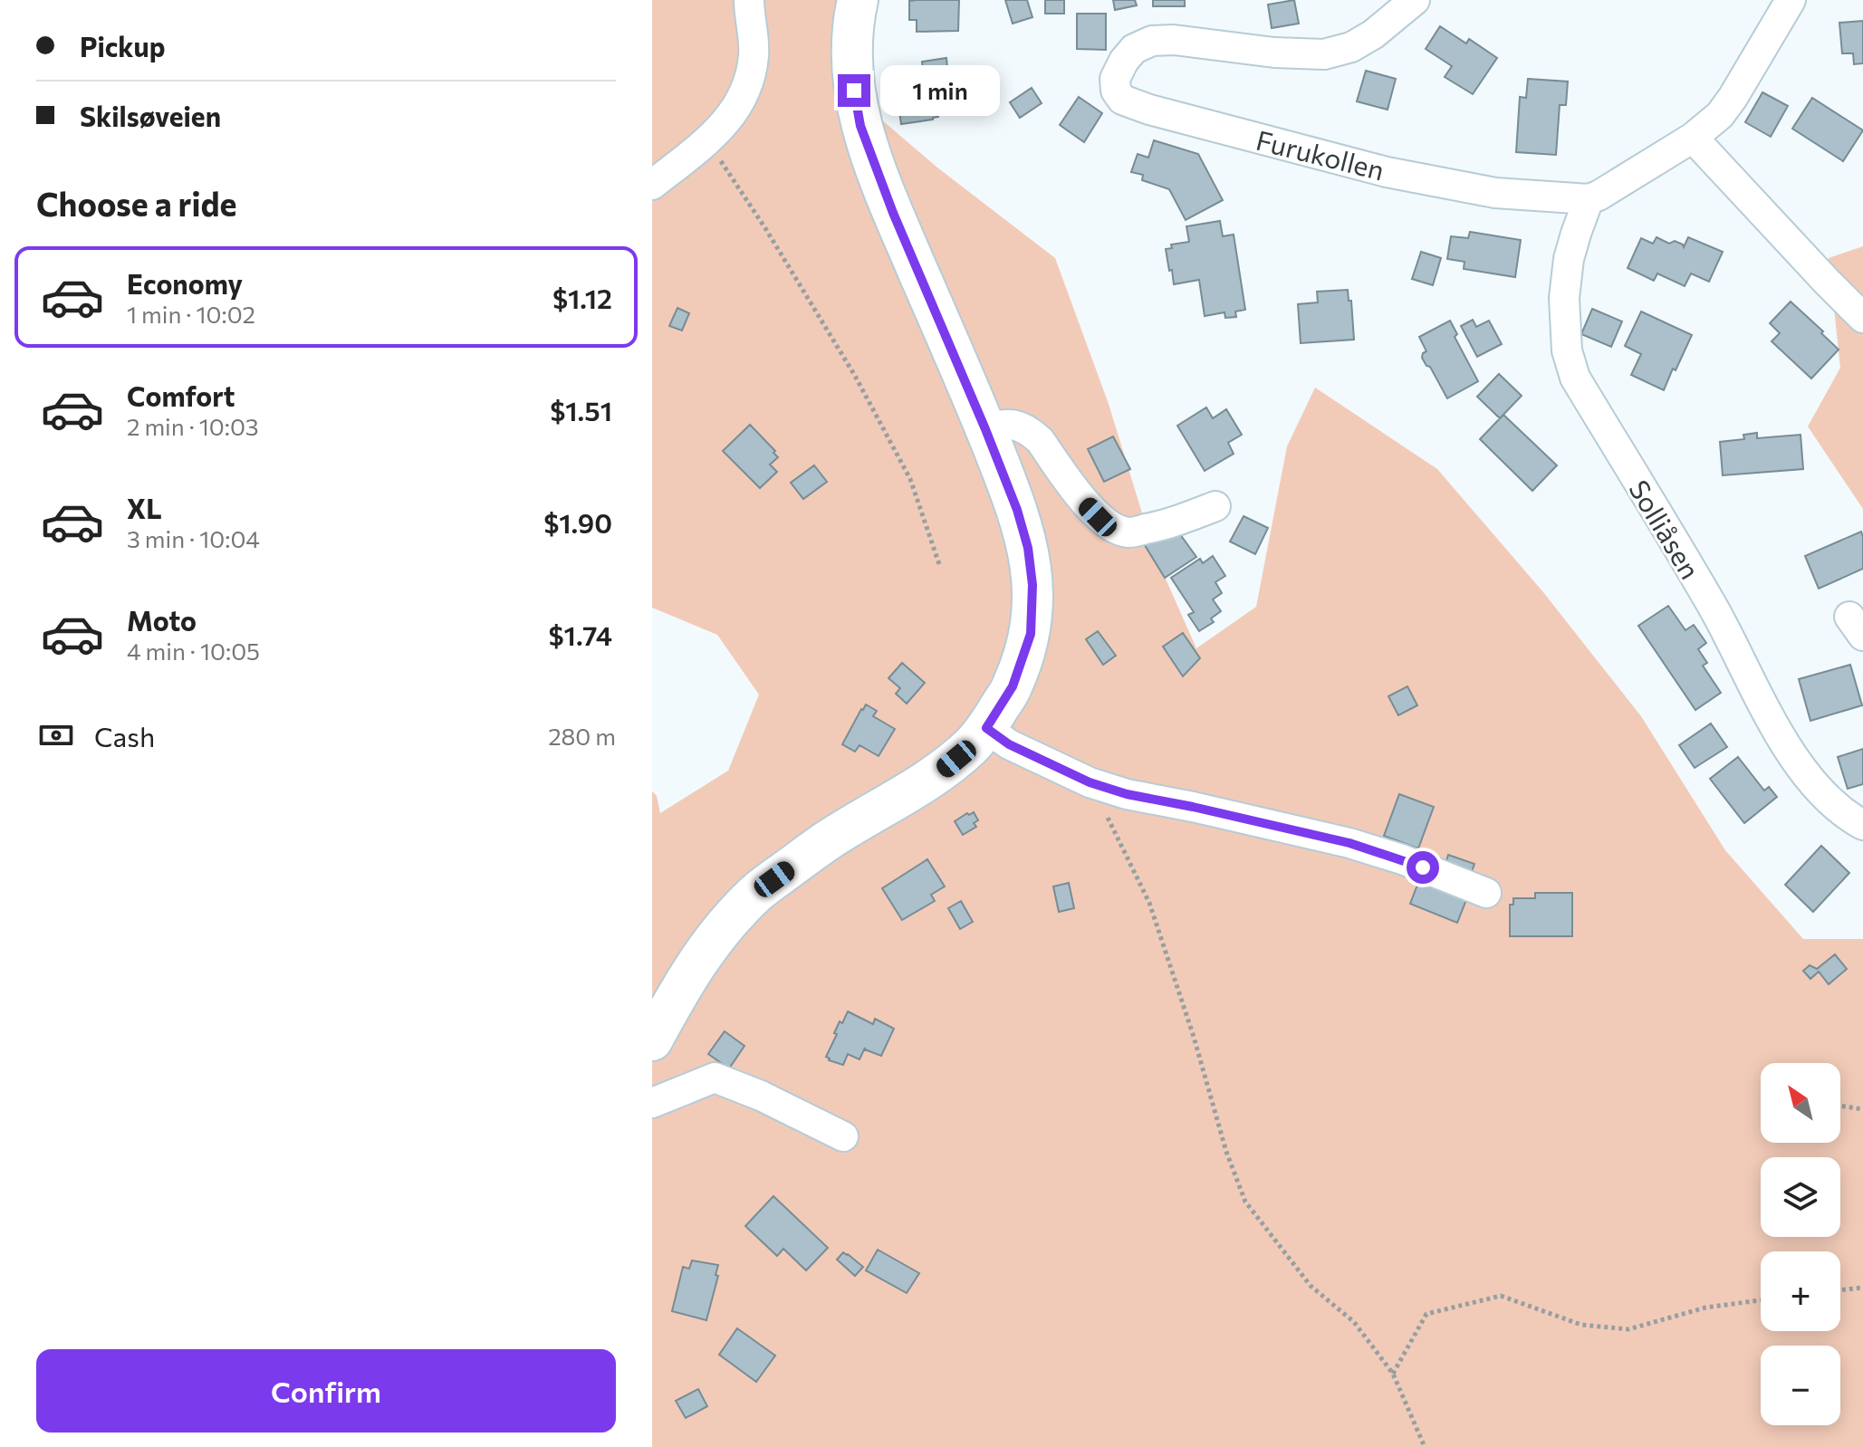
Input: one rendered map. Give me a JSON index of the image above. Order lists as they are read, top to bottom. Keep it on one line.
{"streets":{"street":["Furukollen","Solliåsen"]},"crossings":[["Furukollen","Solliåsen"]],"north":"top left","page":{"banner":["Pickup","Skilsøveien"],"bubble":"1 min","heading":"Choose a ride","list":[{"name":"Economy","note":"1 min · 10:02","value":"$1.12"},{"name":"Comfort","note":"2 min · 10:03","value":"$1.51"},{"name":"XL","note":"3 min · 10:04","value":"$1.90"},{"name":"Moto","note":"4 min · 10:05","value":"$1.74"}],"pay":["Cash","280 m"],"map_buttons":["+","−"],"buttons":"Confirm"}}
